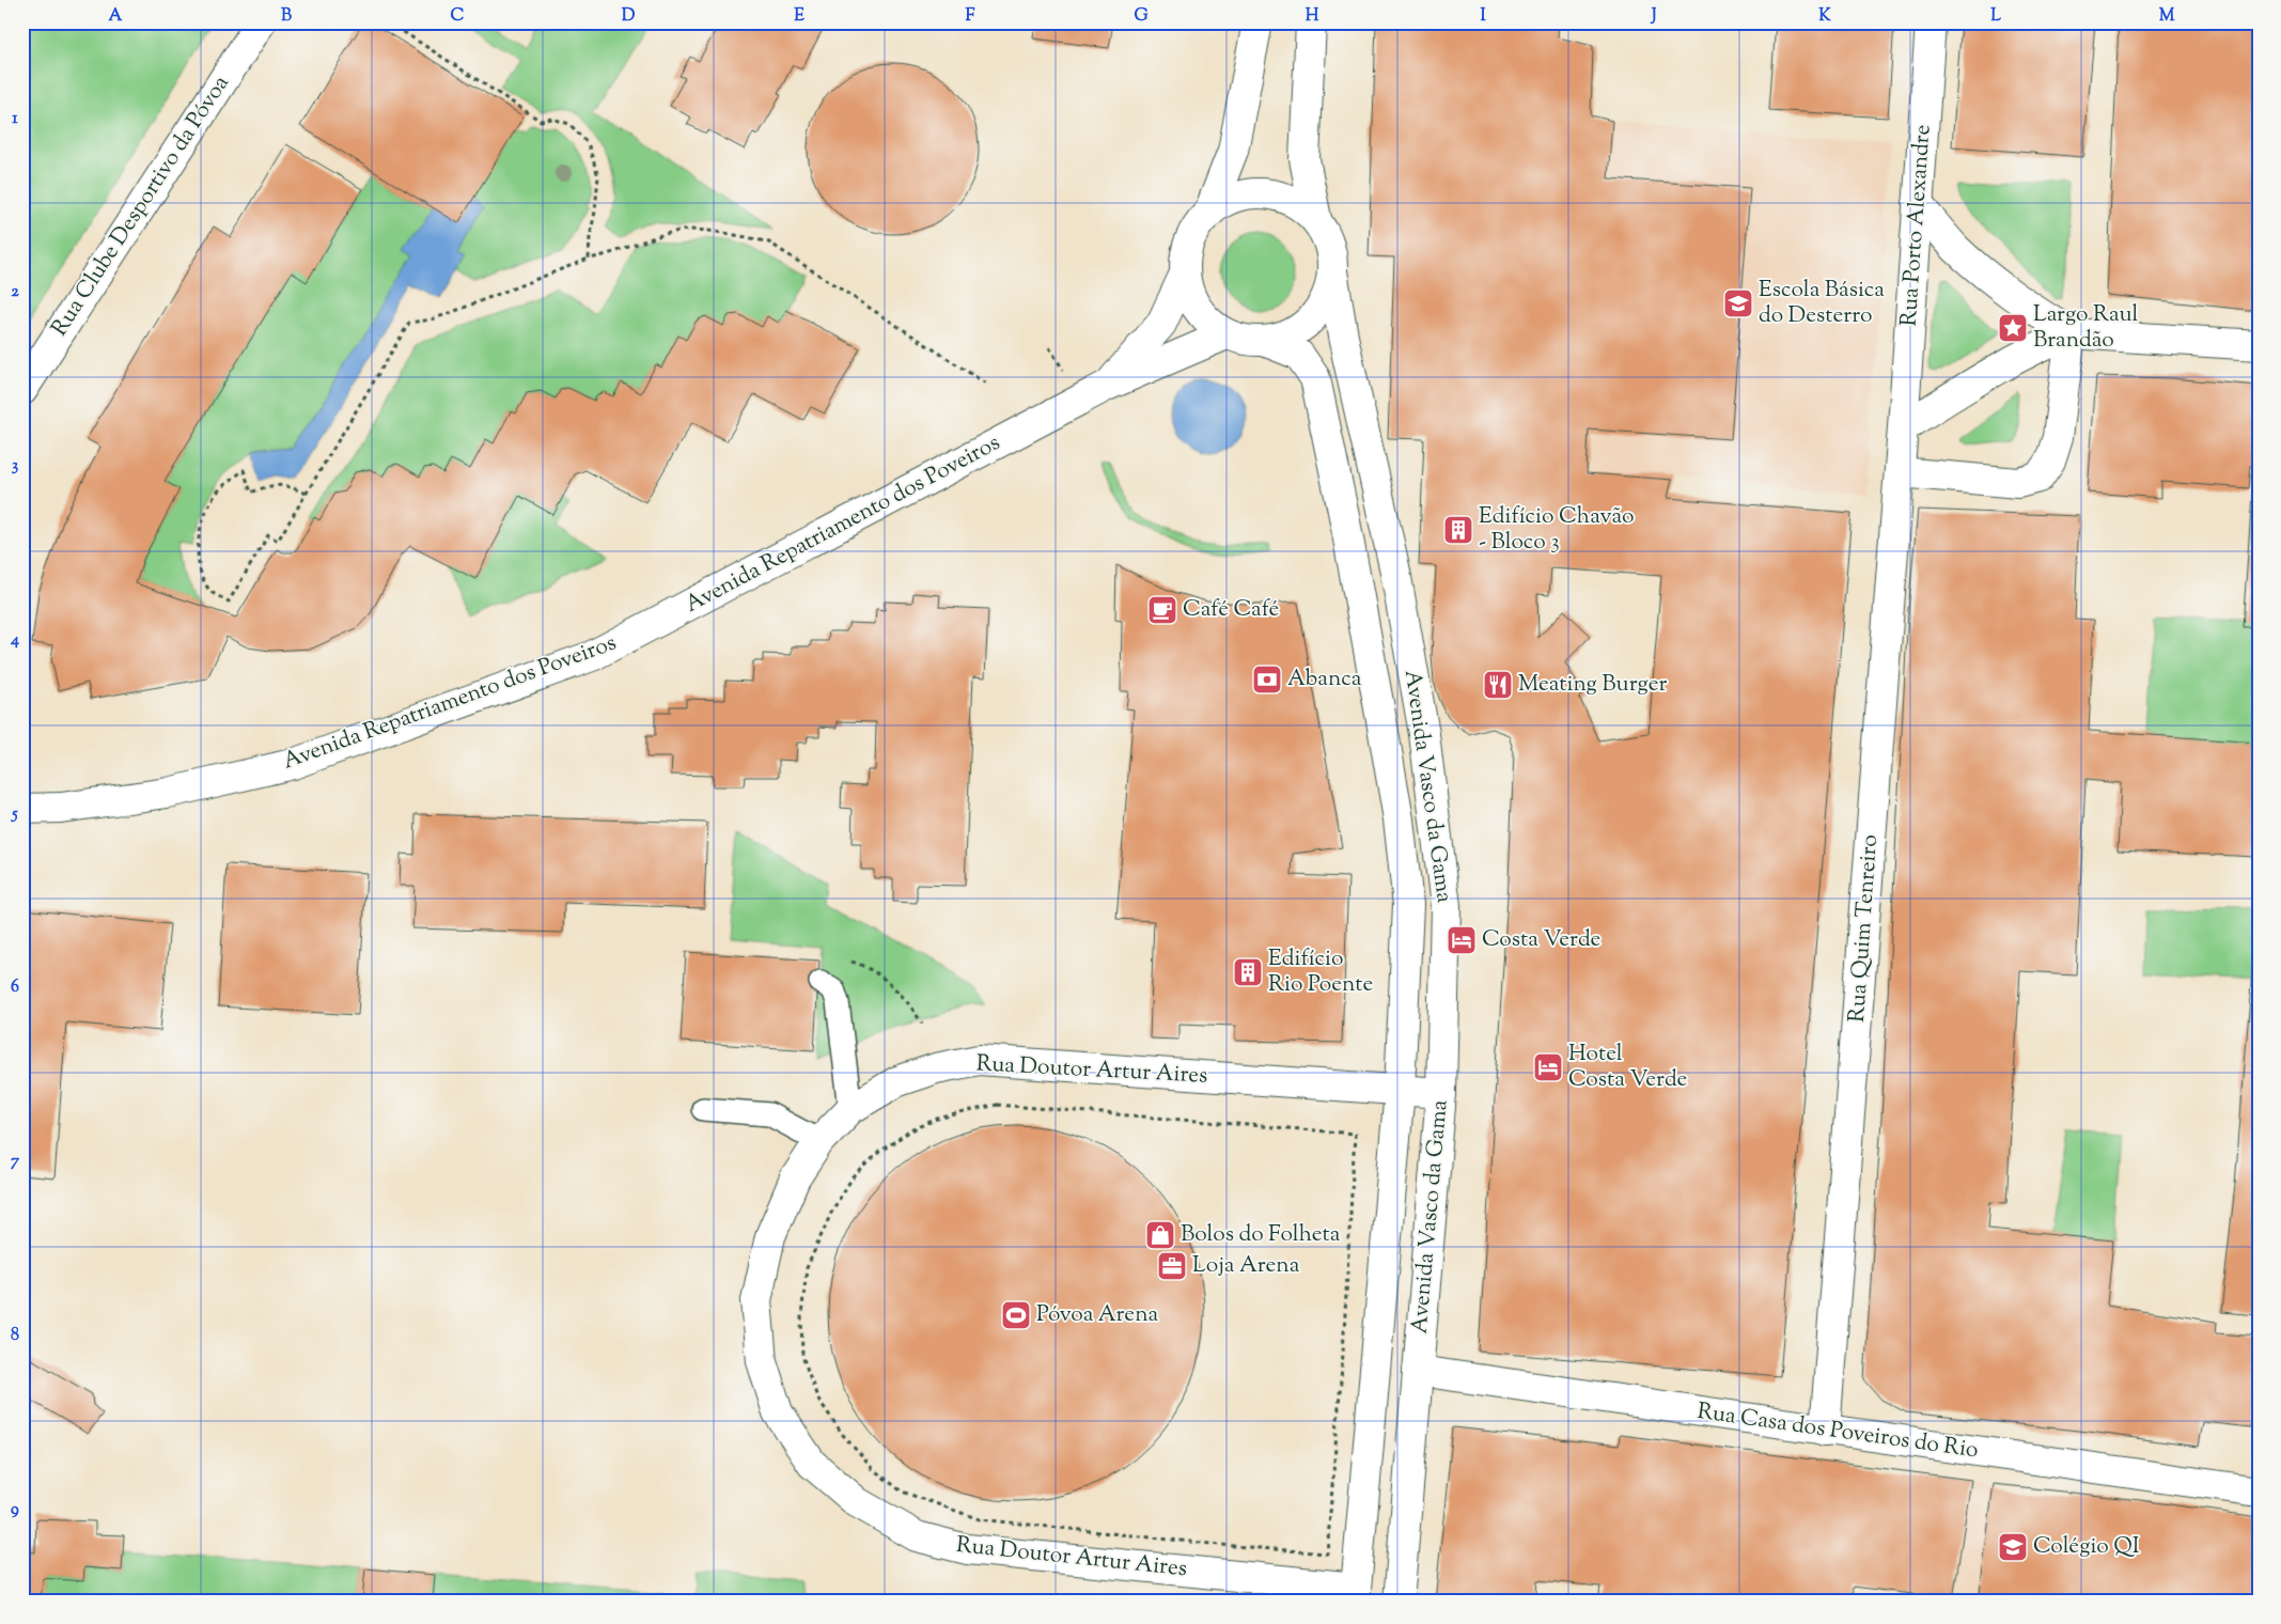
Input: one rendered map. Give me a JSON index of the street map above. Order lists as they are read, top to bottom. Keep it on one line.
{"streets":{"street":["Rua Clube Desportivo da Póvoa","Rua Porto Alexandre","Avenida Repatriamento dos Poveiros","Avenida Vasco da Gama","Rua Quim Tenreiro","Rua Doutor Artur Aires","Rua Casa dos Poveiros do Rio"]},"crossings":[["Rua Porto Alexandre","Rua Quim Tenreiro"],["Avenida Repatriamento dos Poveiros","Avenida Vasco da Gama"],["Avenida Vasco da Gama","Rua Doutor Artur Aires"],["Avenida Vasco da Gama","Rua Casa dos Poveiros do Rio"],["Rua Quim Tenreiro","Rua Casa dos Poveiros do Rio"]],"places":{"school or university":["Escola Básica do Desterro","Colégio QI"],"place":["Largo Raul Brandão"],"building":["Edifício Chavão - Bloco 3","Edifício Rio Poente"],"cafe":["Café Café"],"bank":["Abanca"],"restaurant":["Meating Burger"],"hotel":["Costa Verde","Hotel Costa Verde"],"shop":["Bolos do Folheta"],"office":["Loja Arena"],"sports":["Póvoa Arena"]},"grid":{"columns":["A","B","C","D","E","F","G","H","I","J","K","L","M"],"rows":["1","2","3","4","5","6","7","8","9"]}}
